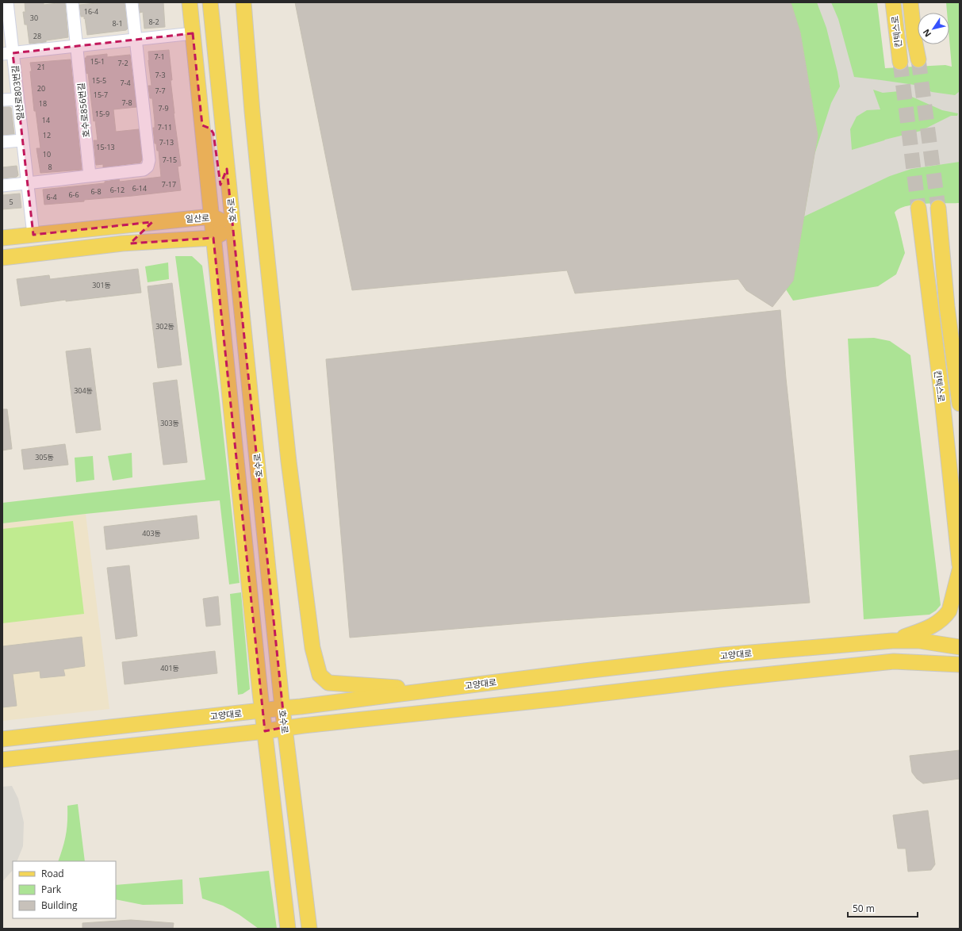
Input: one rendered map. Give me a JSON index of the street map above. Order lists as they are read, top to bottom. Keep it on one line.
{"streets":{"main road":["킨텍스로","호수로","일산로","고양대로"],"street":["일산로803번길","호수로856번길"]},"crossings":[["일산로803번길","일산로"],["호수로","일산로"],["호수로","고양대로"]],"house_numbers":["16-4","30","8-2","8-1","28","7-1","15-1","7-2","21","7-3","15-5","7-4","20","7-7","15-7","7-8","18","7-9","15-9","14","7-11","12","7-13","15-13","10","7-15","8","7-17","6-14","6-12","6-8","6-6","6-4","5","301동","302동","304동","303동","305동","403동","401동"],"legend":["Road","Park","Building"],"scale_bar":"50 m","north":"bottom left"}
